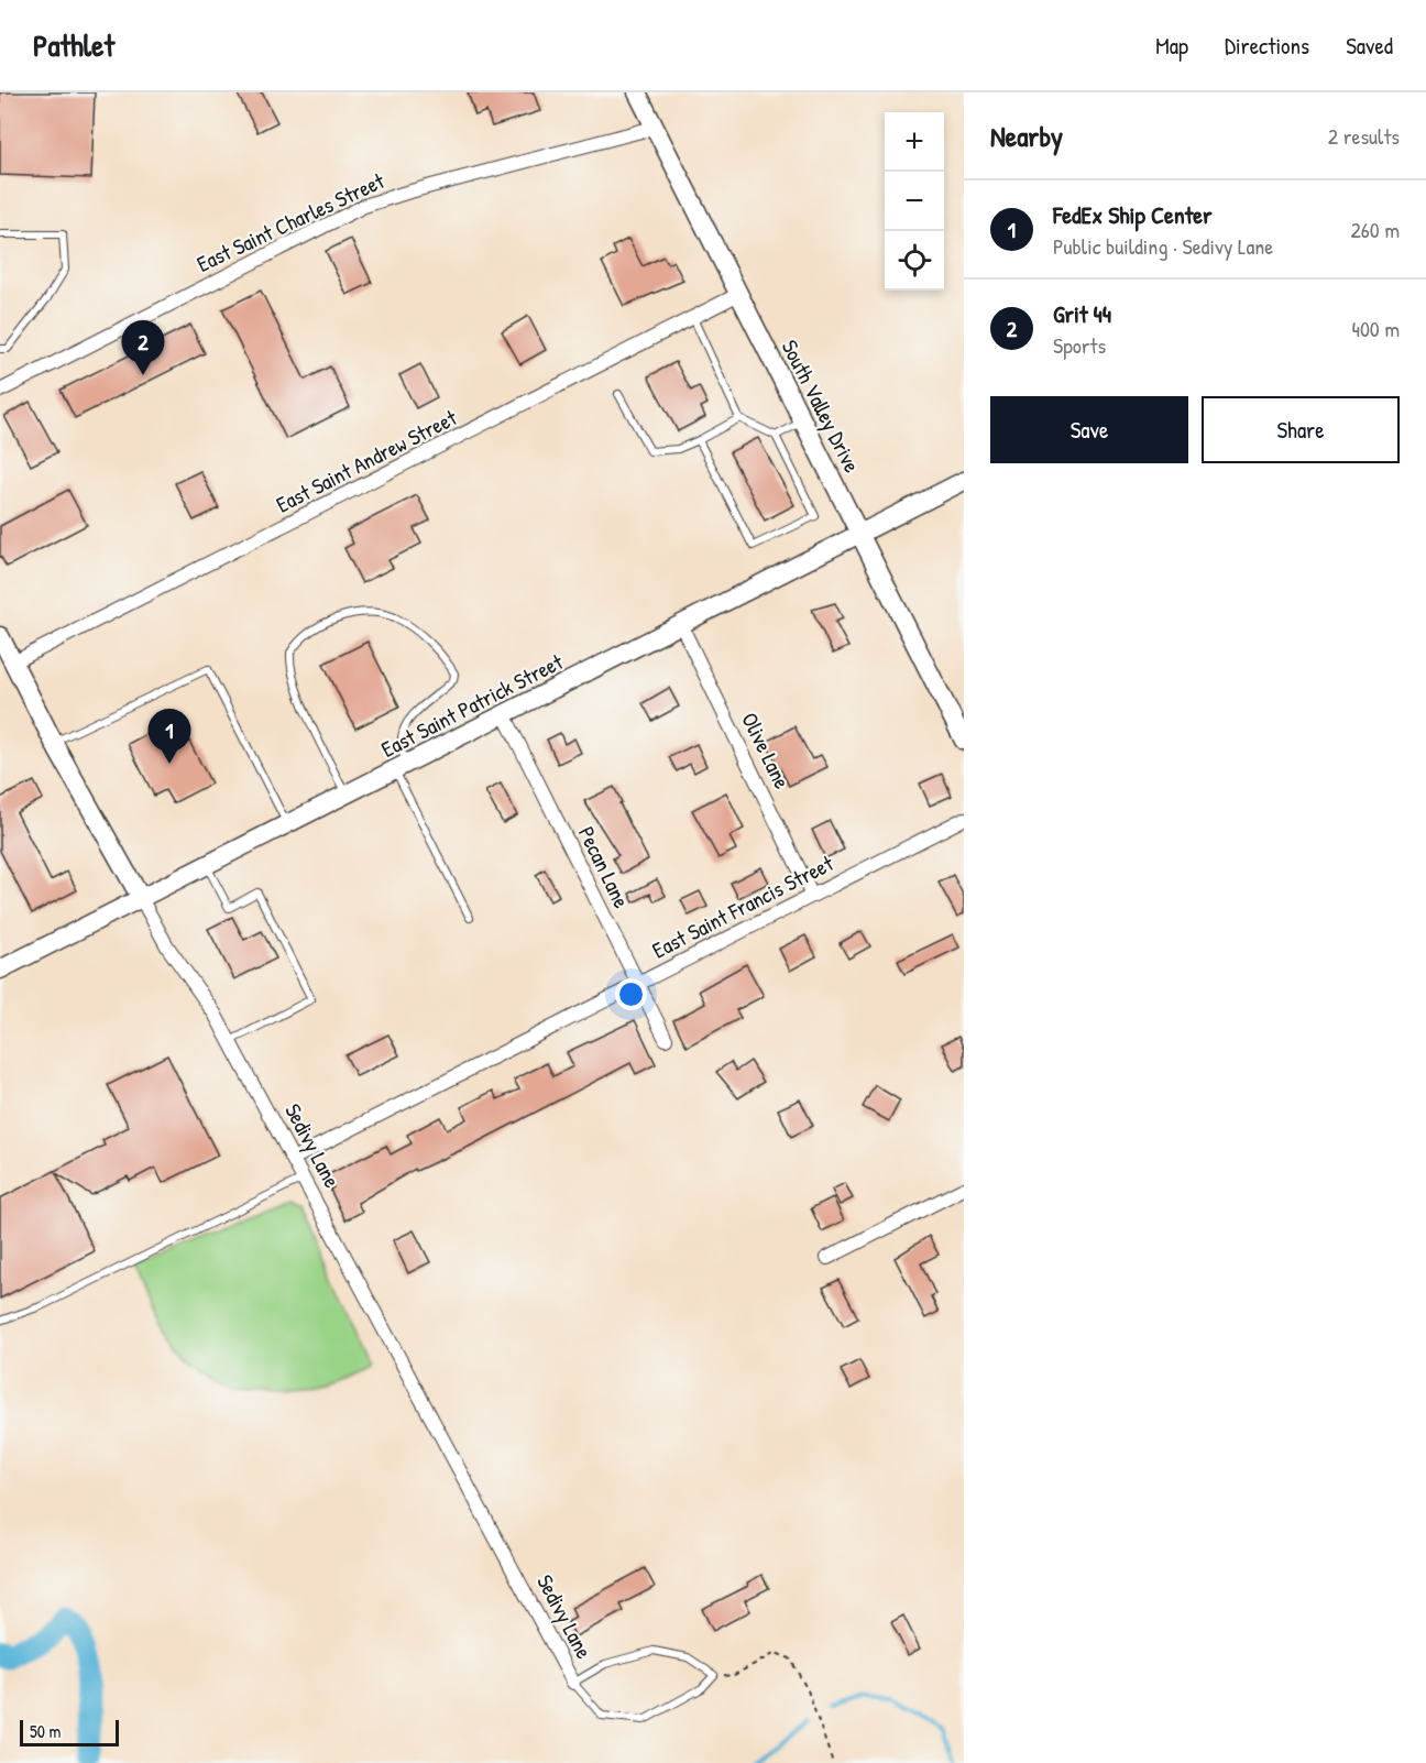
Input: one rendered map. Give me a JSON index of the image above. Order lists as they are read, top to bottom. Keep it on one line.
{"streets":{"main road":["South Valley Drive","East Saint Patrick Street","Sedivy Lane"],"street":["East Saint Charles Street","East Saint Andrew Street","Olive Lane","Pecan Lane","East Saint Francis Street"]},"crossings":[["East Saint Charles Street","South Valley Drive"],["South Valley Drive","East Saint Andrew Street"],["South Valley Drive","East Saint Patrick Street"],["East Saint Andrew Street","Sedivy Lane"],["East Saint Patrick Street","Olive Lane"],["East Saint Patrick Street","Pecan Lane"],["East Saint Patrick Street","Sedivy Lane"],["Olive Lane","East Saint Francis Street"],["Pecan Lane","East Saint Francis Street"],["East Saint Francis Street","Sedivy Lane"]],"scale_bar":"50 m","page":{"header":"Pathlet","nav":["Map","Directions","Saved"],"heading":["Nearby","2 results"],"map_buttons":["+","−"],"list":[{"mark":"1","name":"FedEx Ship Center","note":"Public building · Sedivy Lane","value":"260 m"},{"mark":"2","name":"Grit 44","note":"Sports","value":"400 m"}],"pins":["2","1"],"buttons":["Save","Share"],"scale":"50 m"}}
